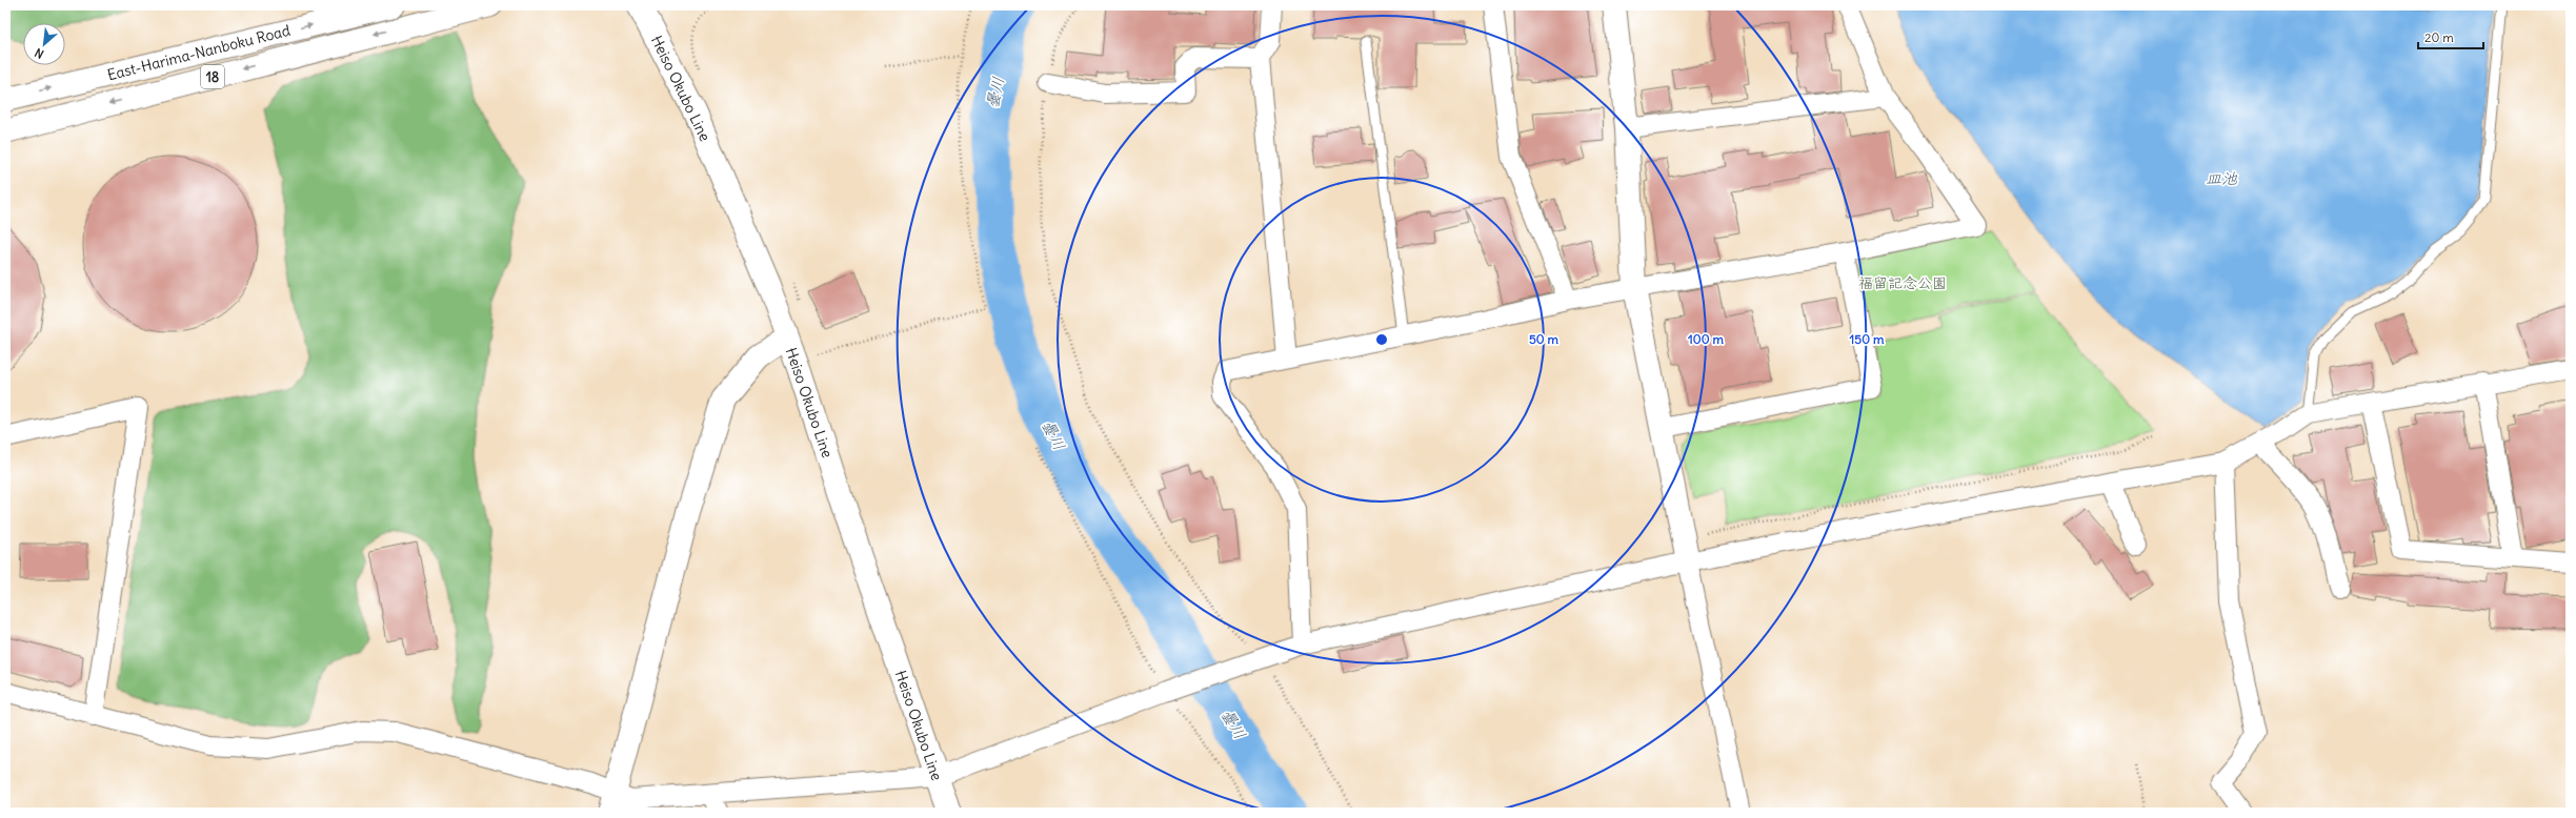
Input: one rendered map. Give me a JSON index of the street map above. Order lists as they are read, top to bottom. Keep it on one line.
{"streets":{"main road":["East-Harima-Nanboku Road","18","Heiso Okubo Line"]},"water":["曇川","皿池"],"parks":["福留記念公園"],"scale_bar":"20 m","north":"bottom left","rings":["50 m","100 m","150 m"]}
